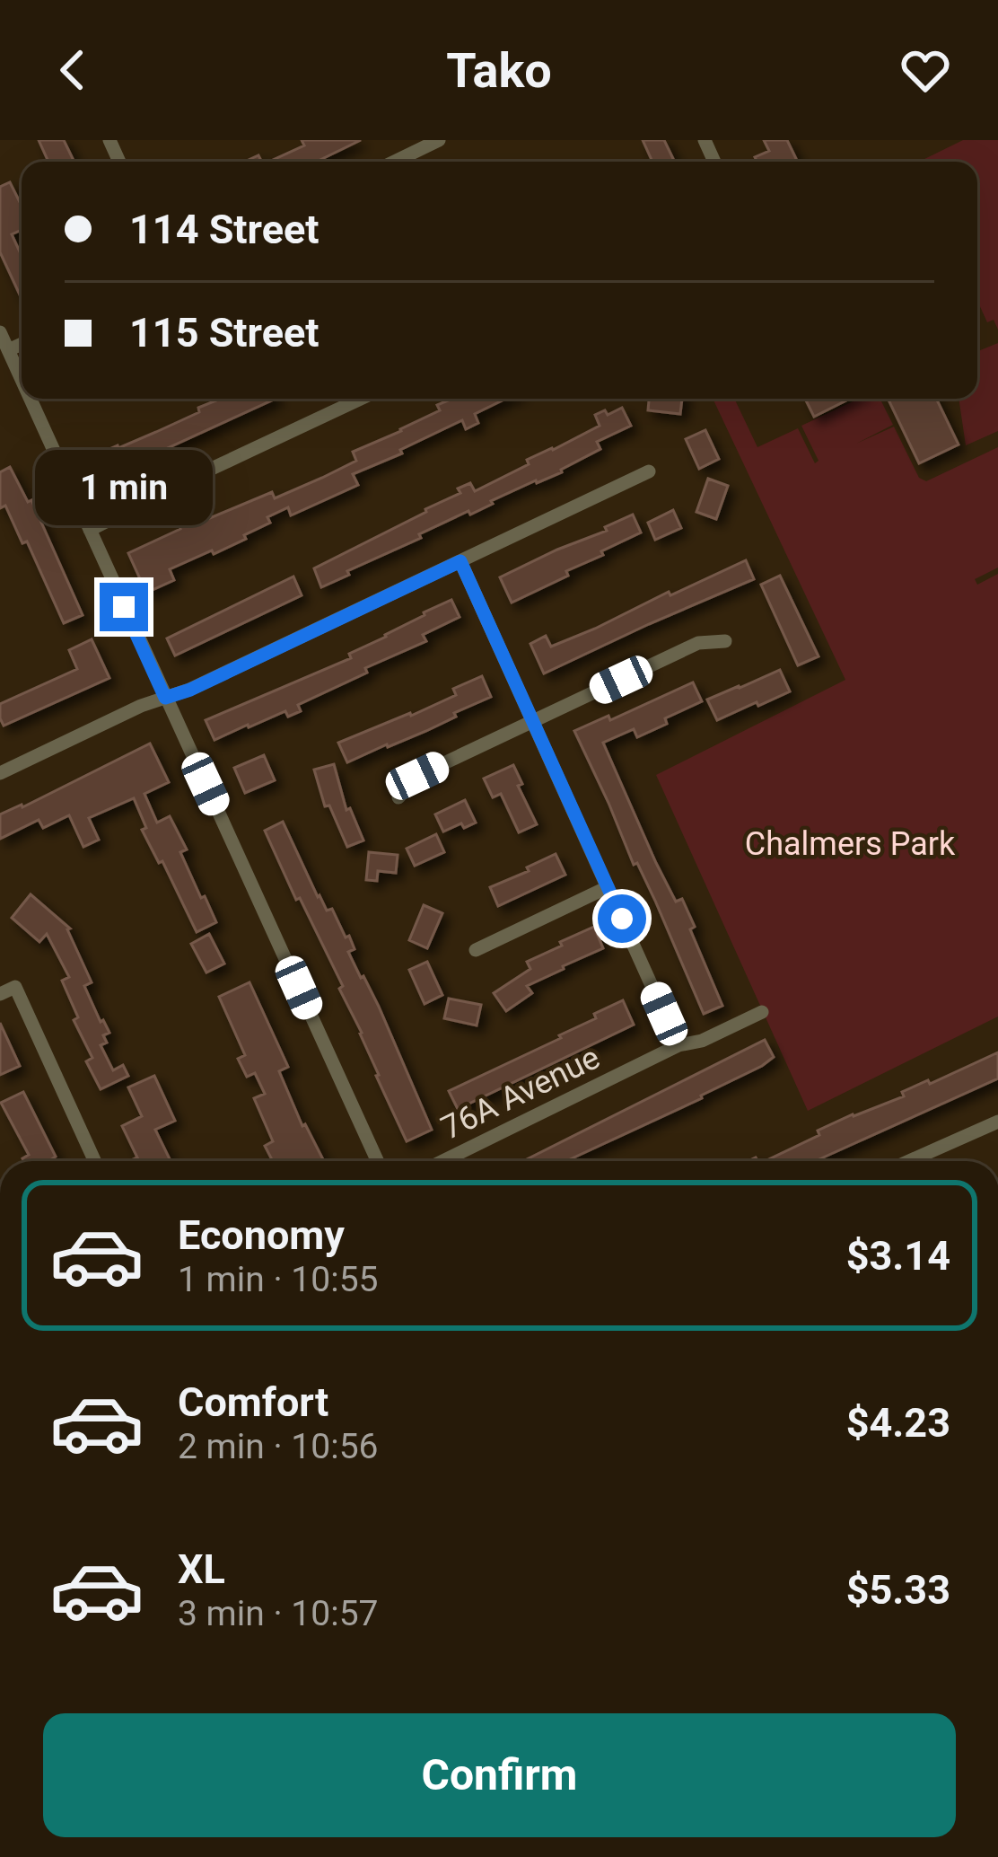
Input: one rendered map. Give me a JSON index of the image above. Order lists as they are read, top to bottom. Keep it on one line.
{"streets":{"street":["76A Avenue"]},"parks":["Chalmers Park"],"page":{"header":"Tako","banner":["114 Street","115 Street"],"bubble":"1 min","list":[{"name":"Economy","note":"1 min · 10:55","value":"$3.14"},{"name":"Comfort","note":"2 min · 10:56","value":"$4.23"},{"name":"XL","note":"3 min · 10:57","value":"$5.33"}],"buttons":"Confirm"}}
